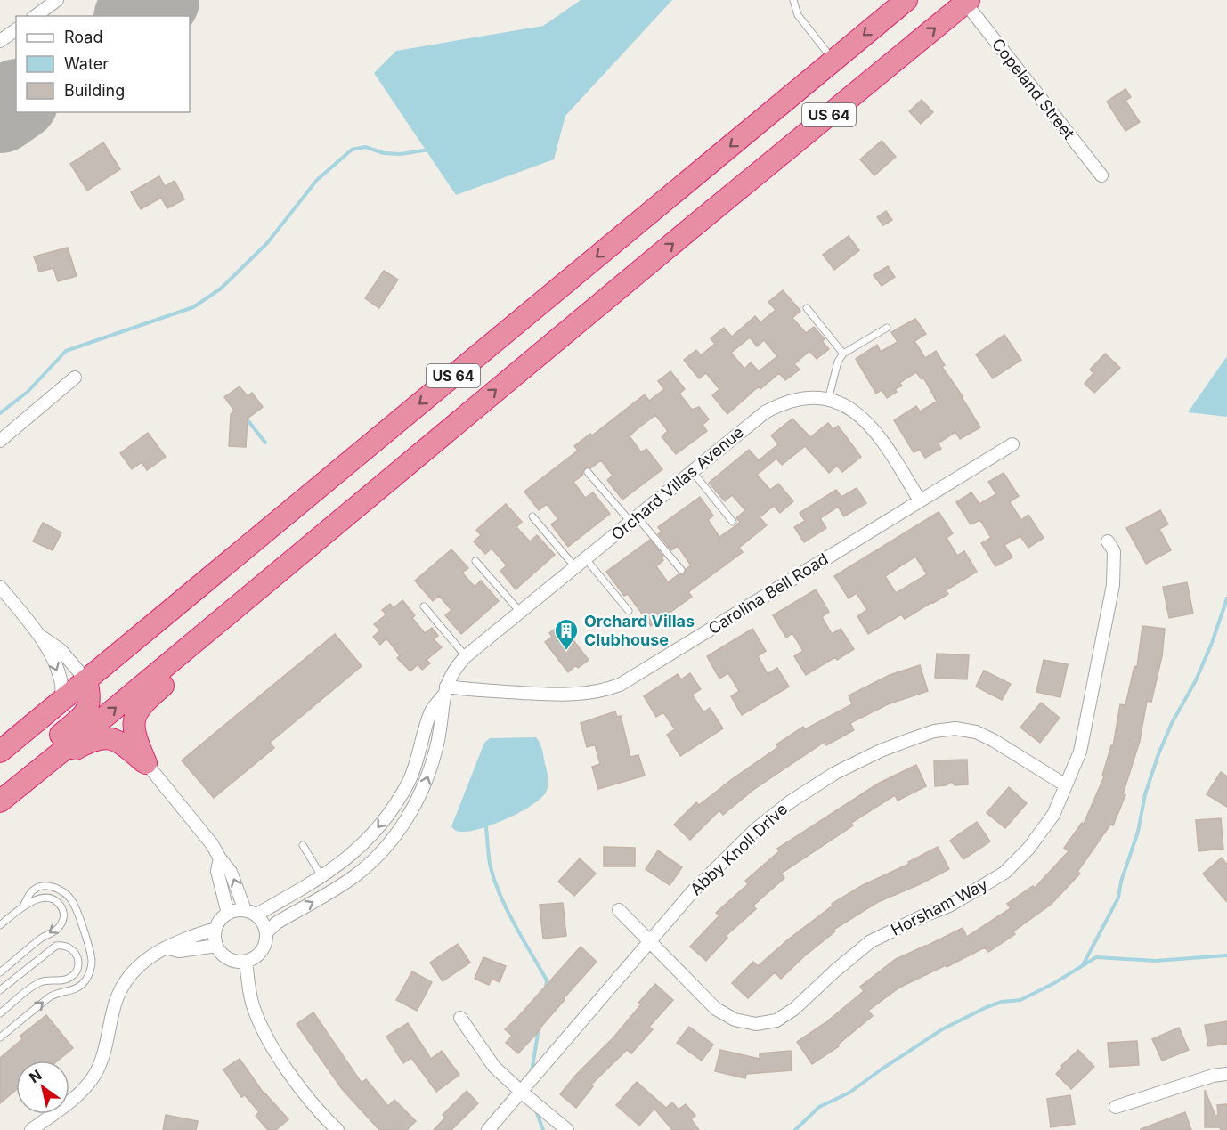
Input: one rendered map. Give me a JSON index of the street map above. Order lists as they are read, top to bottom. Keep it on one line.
{"streets":{"highway":["US 64"],"street":["Copeland Street","Orchard Villas Avenue","Carolina Bell Road","Abby Knoll Drive","Horsham Way"]},"crossings":[["Copeland Street","US 64"],["Orchard Villas Avenue","Carolina Bell Road"],["Abby Knoll Drive","Horsham Way"]],"places":{"building":["Orchard Villas Clubhouse"]},"legend":["Road","Water","Building"],"north":"top left"}
